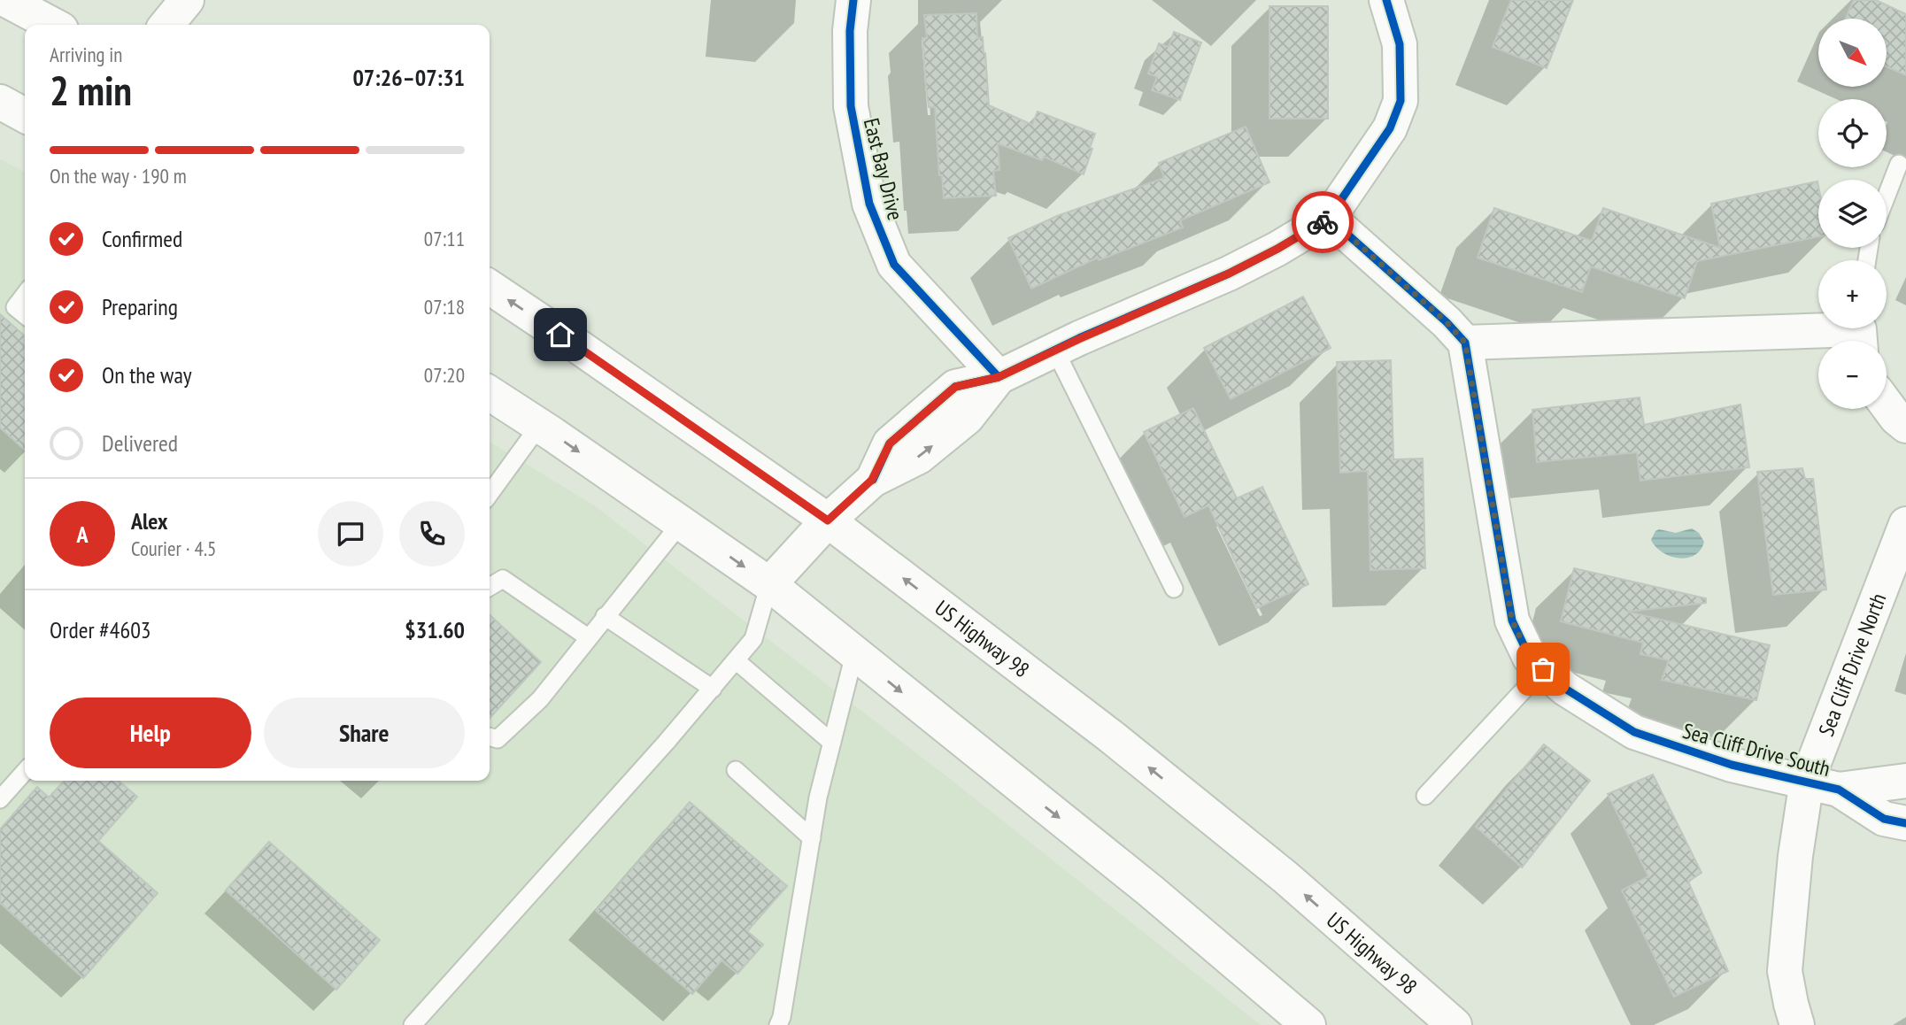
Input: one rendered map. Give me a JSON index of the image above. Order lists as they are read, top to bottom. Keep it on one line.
{"streets":{"street":["East Bay Drive","US Highway 98","Sea Cliff Drive North","Sea Cliff Drive South"]},"crossings":[["Sea Cliff Drive North","Sea Cliff Drive South"]],"north":"bottom right","page":{"map_buttons":["+","−"],"heading":["2 min","Arriving in","07:26–07:31"],"panel":["Alex","Courier · 4.5","Order #4603","$31.60"],"bar":"On the way · 190 m","list":[["Confirmed","07:11"],["Preparing","07:18"],["On the way","07:20"],"Delivered"],"round":"A","buttons":["Help","Share"]}}
